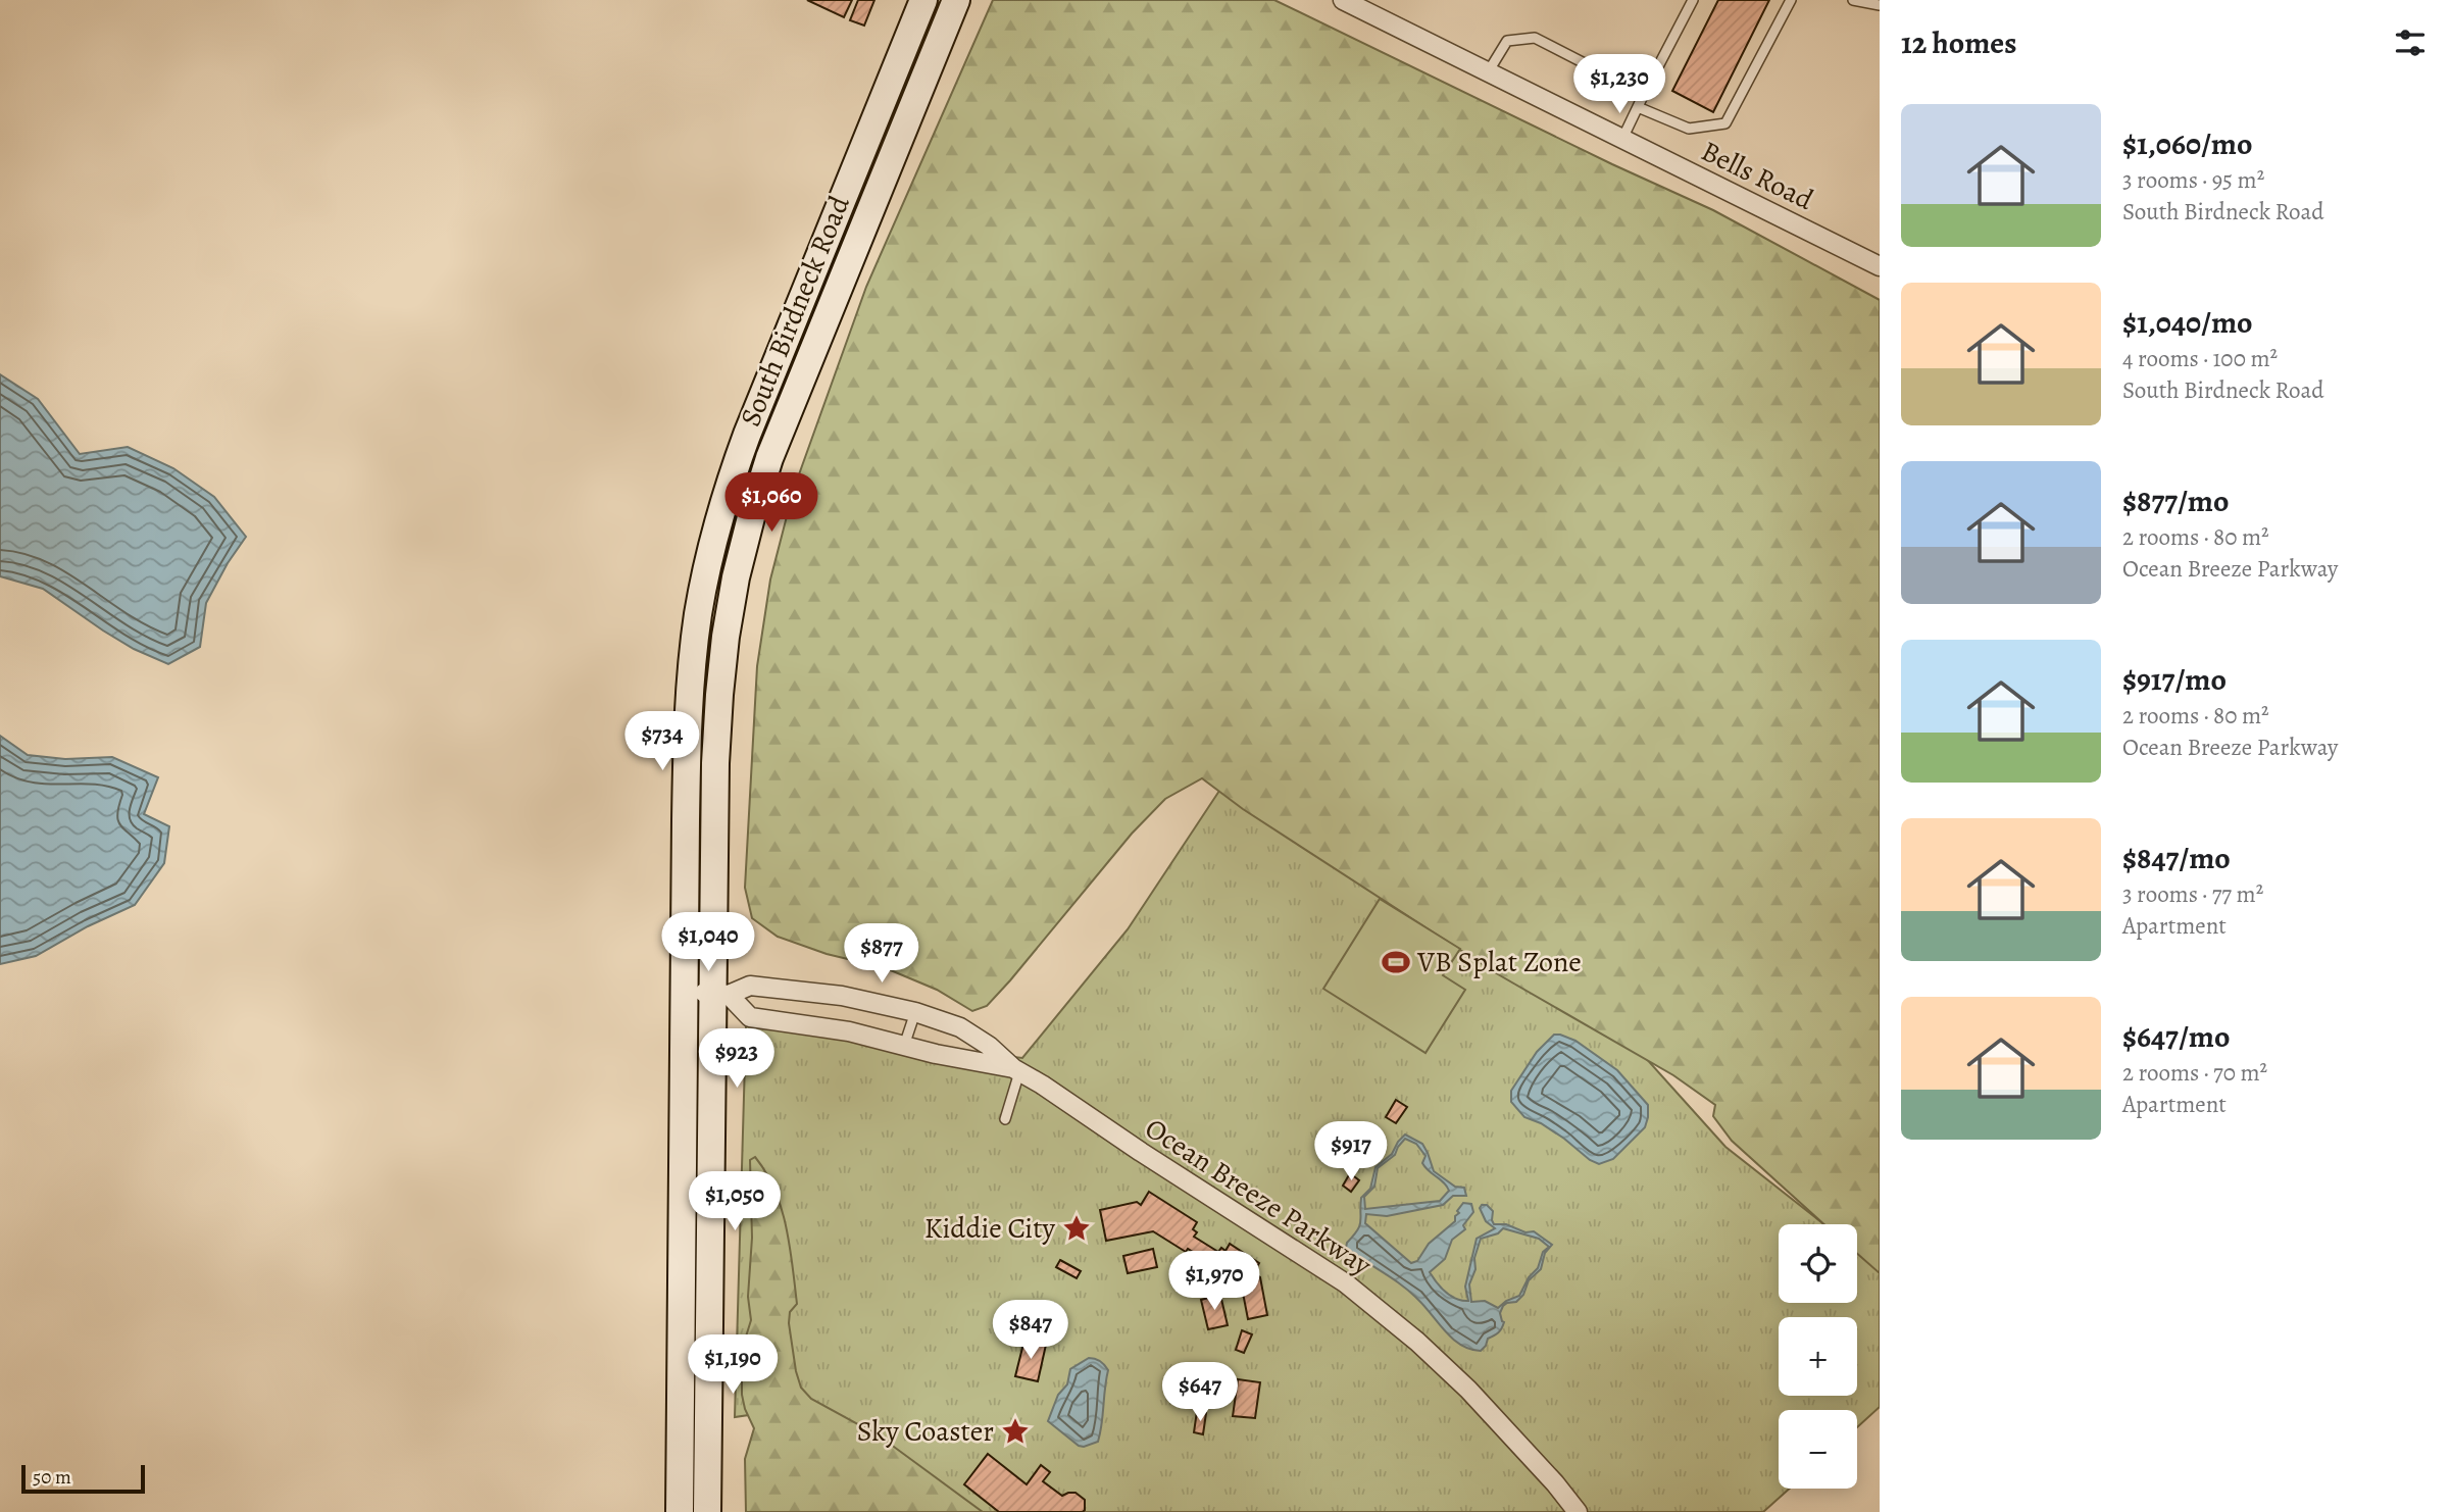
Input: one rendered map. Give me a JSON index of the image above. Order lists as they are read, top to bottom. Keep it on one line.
{"streets":{"main road":["South Birdneck Road"],"street":["Bells Road","Ocean Breeze Parkway"]},"crossings":[["South Birdneck Road","Ocean Breeze Parkway"]],"places":{"sports":["VB Splat Zone"],"place":["Kiddie City","Sky Coaster"]},"scale_bar":"50 m","page":{"heading":"12 homes","price":["$1,230","$1,060","$734","$1,040","$877","$923","$917","$1,050","$1,970","$847","$1,190","$647"],"list":[{"name":"$1,060/mo","note":"3 rooms · 95 m² · South Birdneck Road"},{"name":"$1,040/mo","note":"4 rooms · 100 m² · South Birdneck Road"},{"name":"$877/mo","note":"2 rooms · 80 m² · Ocean Breeze Parkway"},{"name":"$917/mo","note":"2 rooms · 80 m² · Ocean Breeze Parkway"},{"name":"$847/mo","note":"3 rooms · 77 m² · Apartment"},{"name":"$647/mo","note":"2 rooms · 70 m² · Apartment"}],"map_buttons":["+","−"],"scale":"50 m"}}
